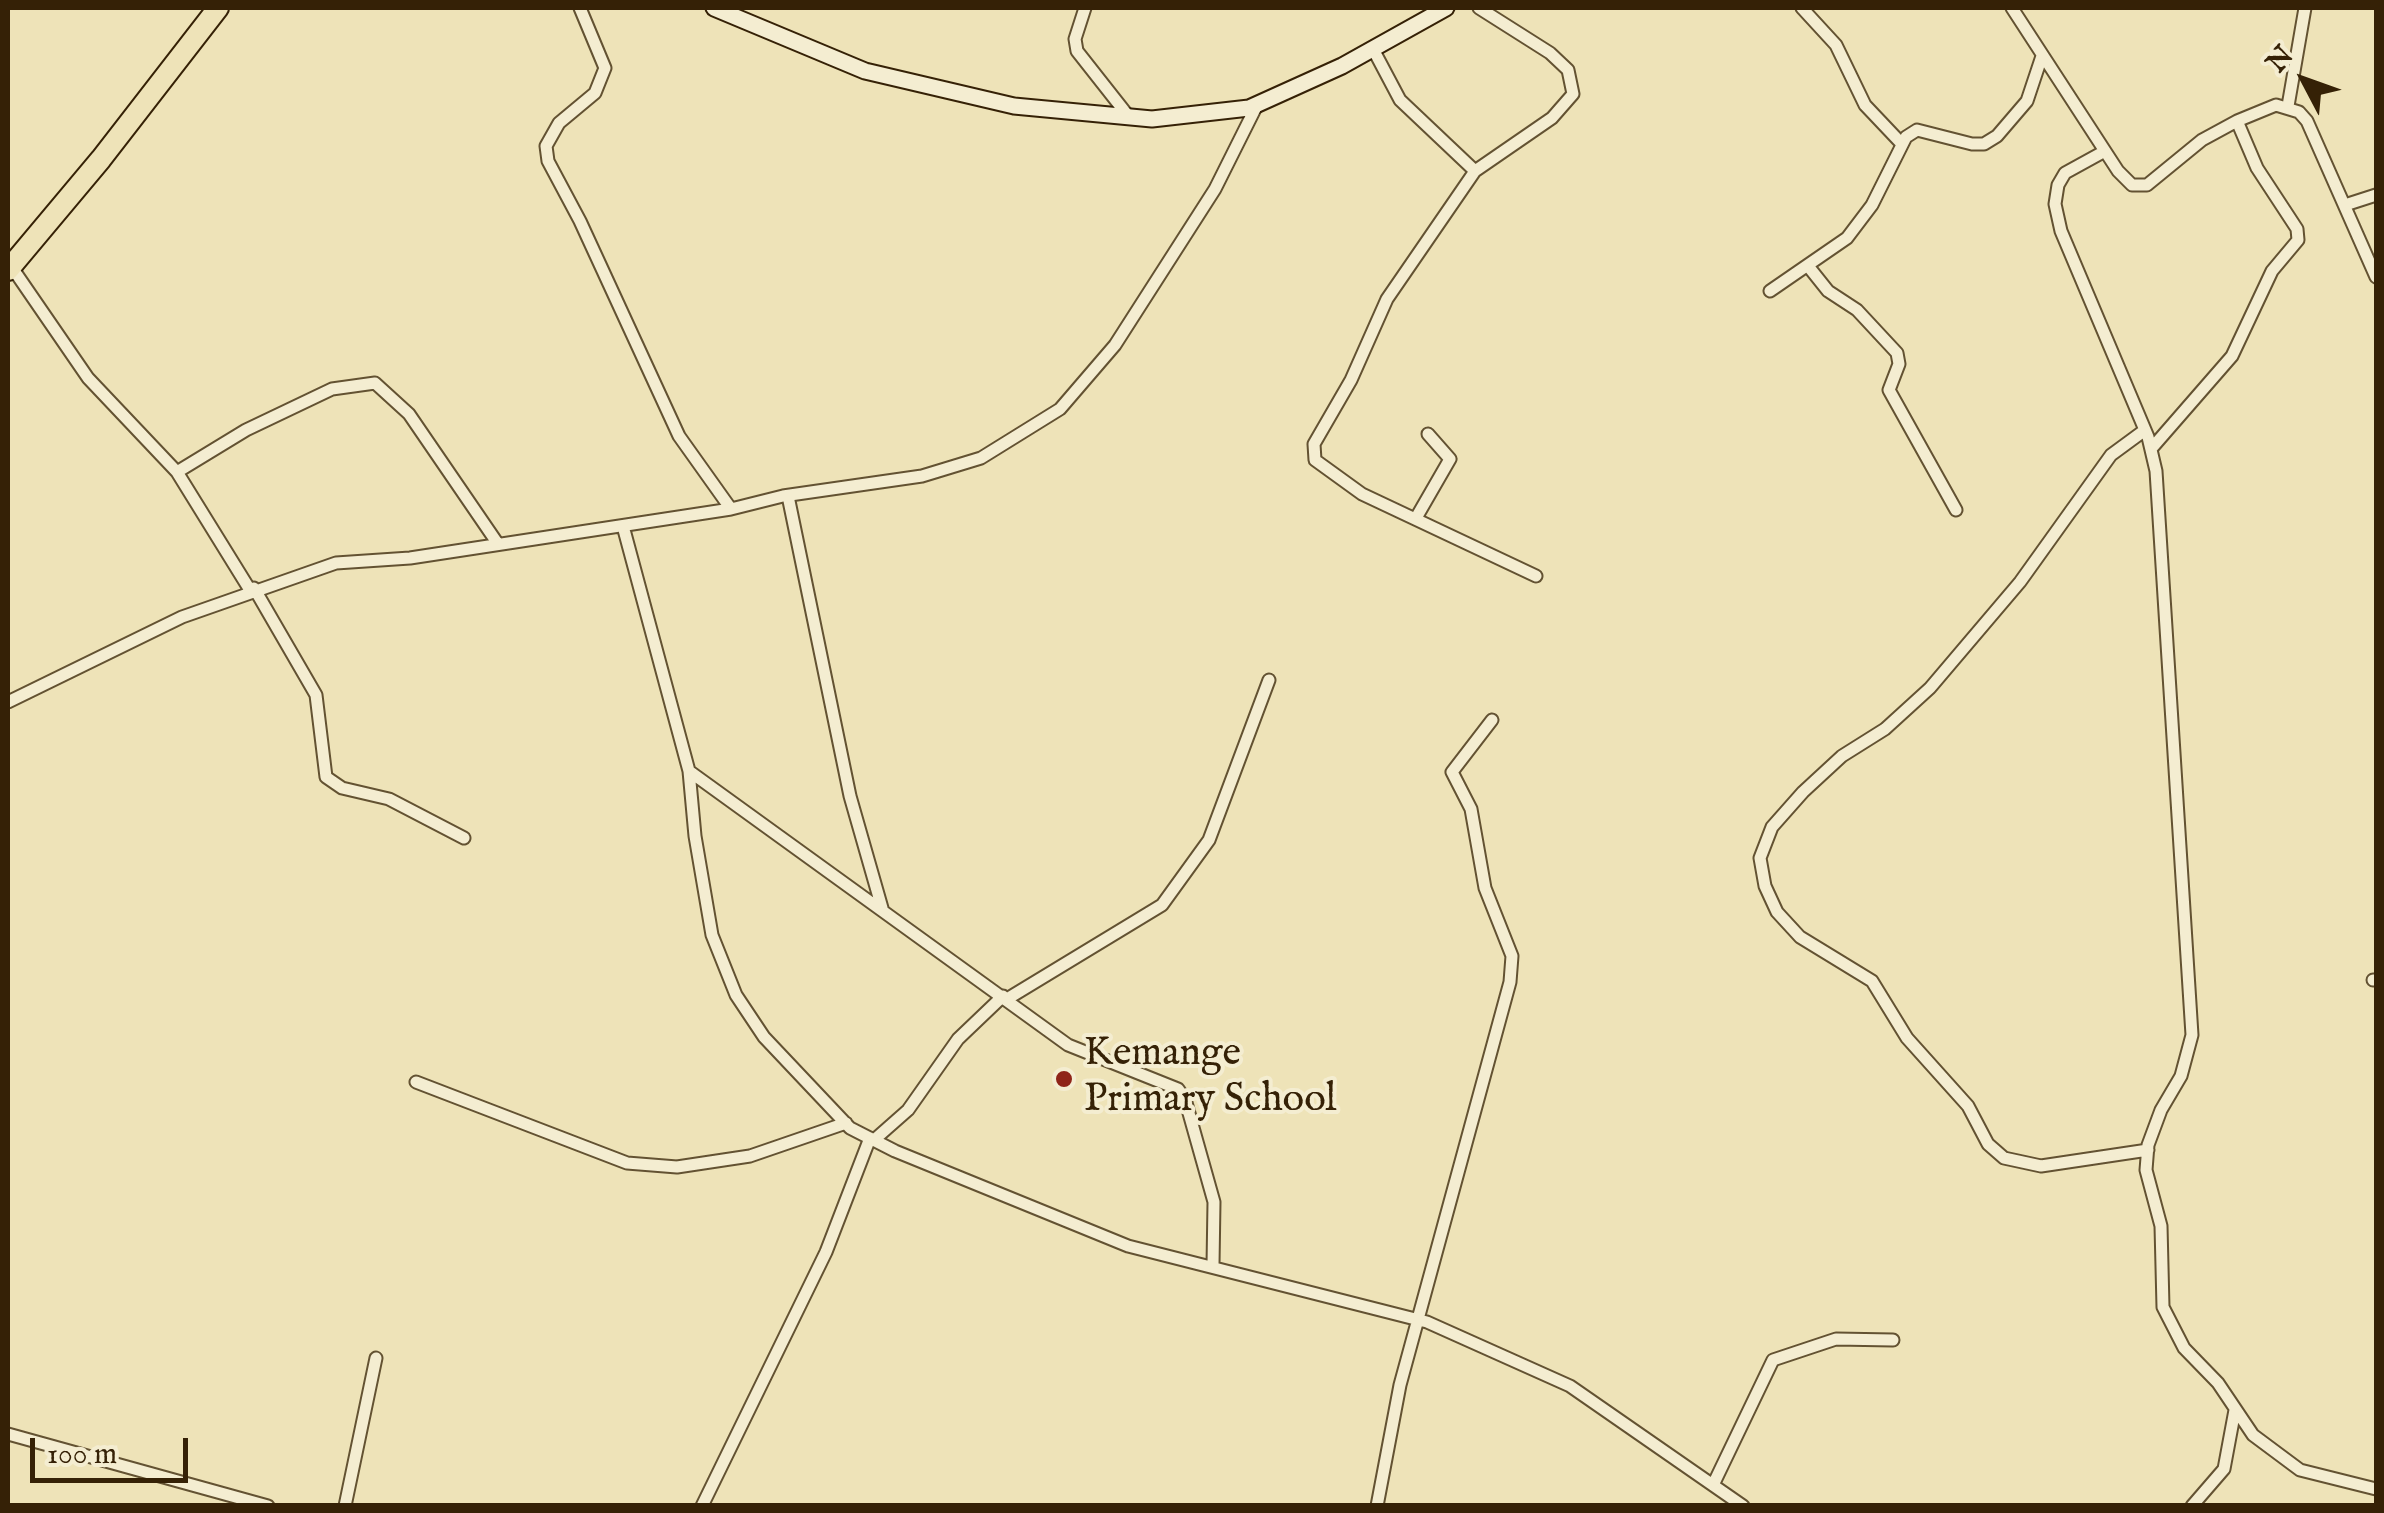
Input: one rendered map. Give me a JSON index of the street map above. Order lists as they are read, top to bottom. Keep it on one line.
{"places":["Kemange Primary School"],"scale_bar":"100 m","north":"top left"}
